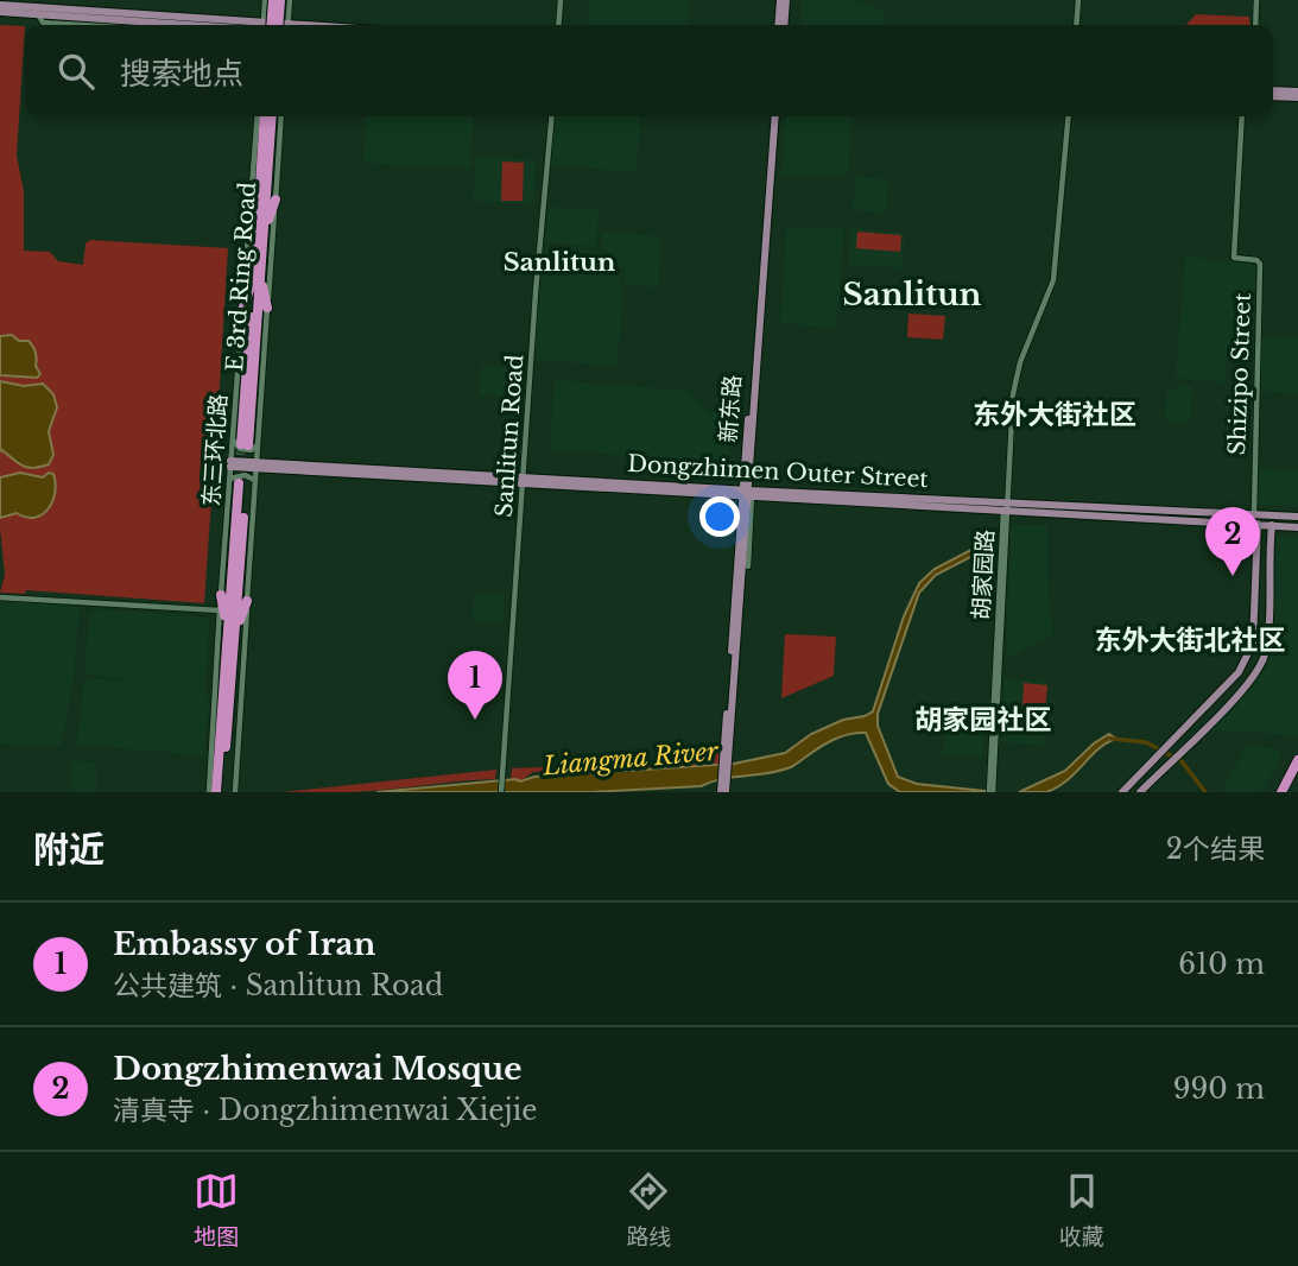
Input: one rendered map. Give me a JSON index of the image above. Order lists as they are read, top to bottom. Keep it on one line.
{"streets":{"highway":["E 3rd Ring Road"],"main road":["新东路","Dongzhimen Outer Street"],"street":["Shizipo Street","Sanlitun Road","东三环北路","胡家园路"]},"crossings":[["E 3rd Ring Road","东三环北路"],["Shizipo Street","Dongzhimen Outer Street"],["新东路","Dongzhimen Outer Street"],["Sanlitun Road","Dongzhimen Outer Street"],["东三环北路","Dongzhimen Outer Street"],["Dongzhimen Outer Street","胡家园路"]],"districts":["Sanlitun","Sanlitun","东外大街社区","东外大街北社区","胡家园社区"],"water":["Liangma River"],"page":{"search":"搜索地点","pins":["2","1"],"heading":["附近","2个结果"],"list":[{"mark":"1","name":"Embassy of Iran","note":"公共建筑 · Sanlitun Road","value":"610 m"},{"mark":"2","name":"Dongzhimenwai Mosque","note":"清真寺 · Dongzhimenwai Xiejie","value":"990 m"}],"nav":["地图","路线","收藏"]}}
